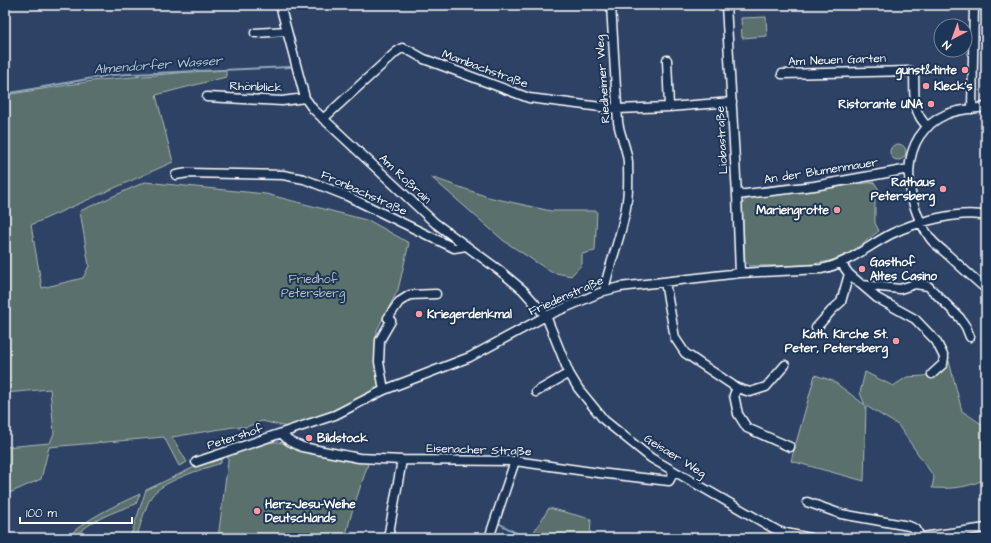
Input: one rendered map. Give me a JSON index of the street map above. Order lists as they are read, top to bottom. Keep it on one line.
{"streets":{"street":["Am Neuen Garten","Mambachstraße","Riedheimer Weg","Rhönblick","Liobastraße","An der Blumenmauer","Am Roßrain","Fronbachstraße","Friedenstraße","Petershof","Eisenacher Straße","Geisaer Weg"]},"crossings":[["Mambachstraße","Riedheimer Weg"],["Mambachstraße","Liobastraße"],["Mambachstraße","Am Roßrain"],["Riedheimer Weg","Friedenstraße"],["Rhönblick","Am Roßrain"],["Liobastraße","An der Blumenmauer"],["Liobastraße","Friedenstraße"],["Am Roßrain","Fronbachstraße"],["Am Roßrain","Friedenstraße"],["Am Roßrain","Geisaer Weg"],["Friedenstraße","Petershof"],["Friedenstraße","Eisenacher Straße"],["Friedenstraße","Geisaer Weg"],["Petershof","Eisenacher Straße"],["Eisenacher Straße","Geisaer Weg"]],"water":["Almendorfer Wasser"],"parks":["Friedhof Petersberg"],"places":["gunst&tinte","Kleck's","Ristorante UNA","Rathaus Petersberg","Mariengrotte","Gasthof Altes Casino","Kriegerdenkmal","Kath. Kirche St. Peter, Petersberg","Bildstock","Herz-Jesu-Weihe Deutschlands"],"scale_bar":"100 m","north":"bottom left"}
